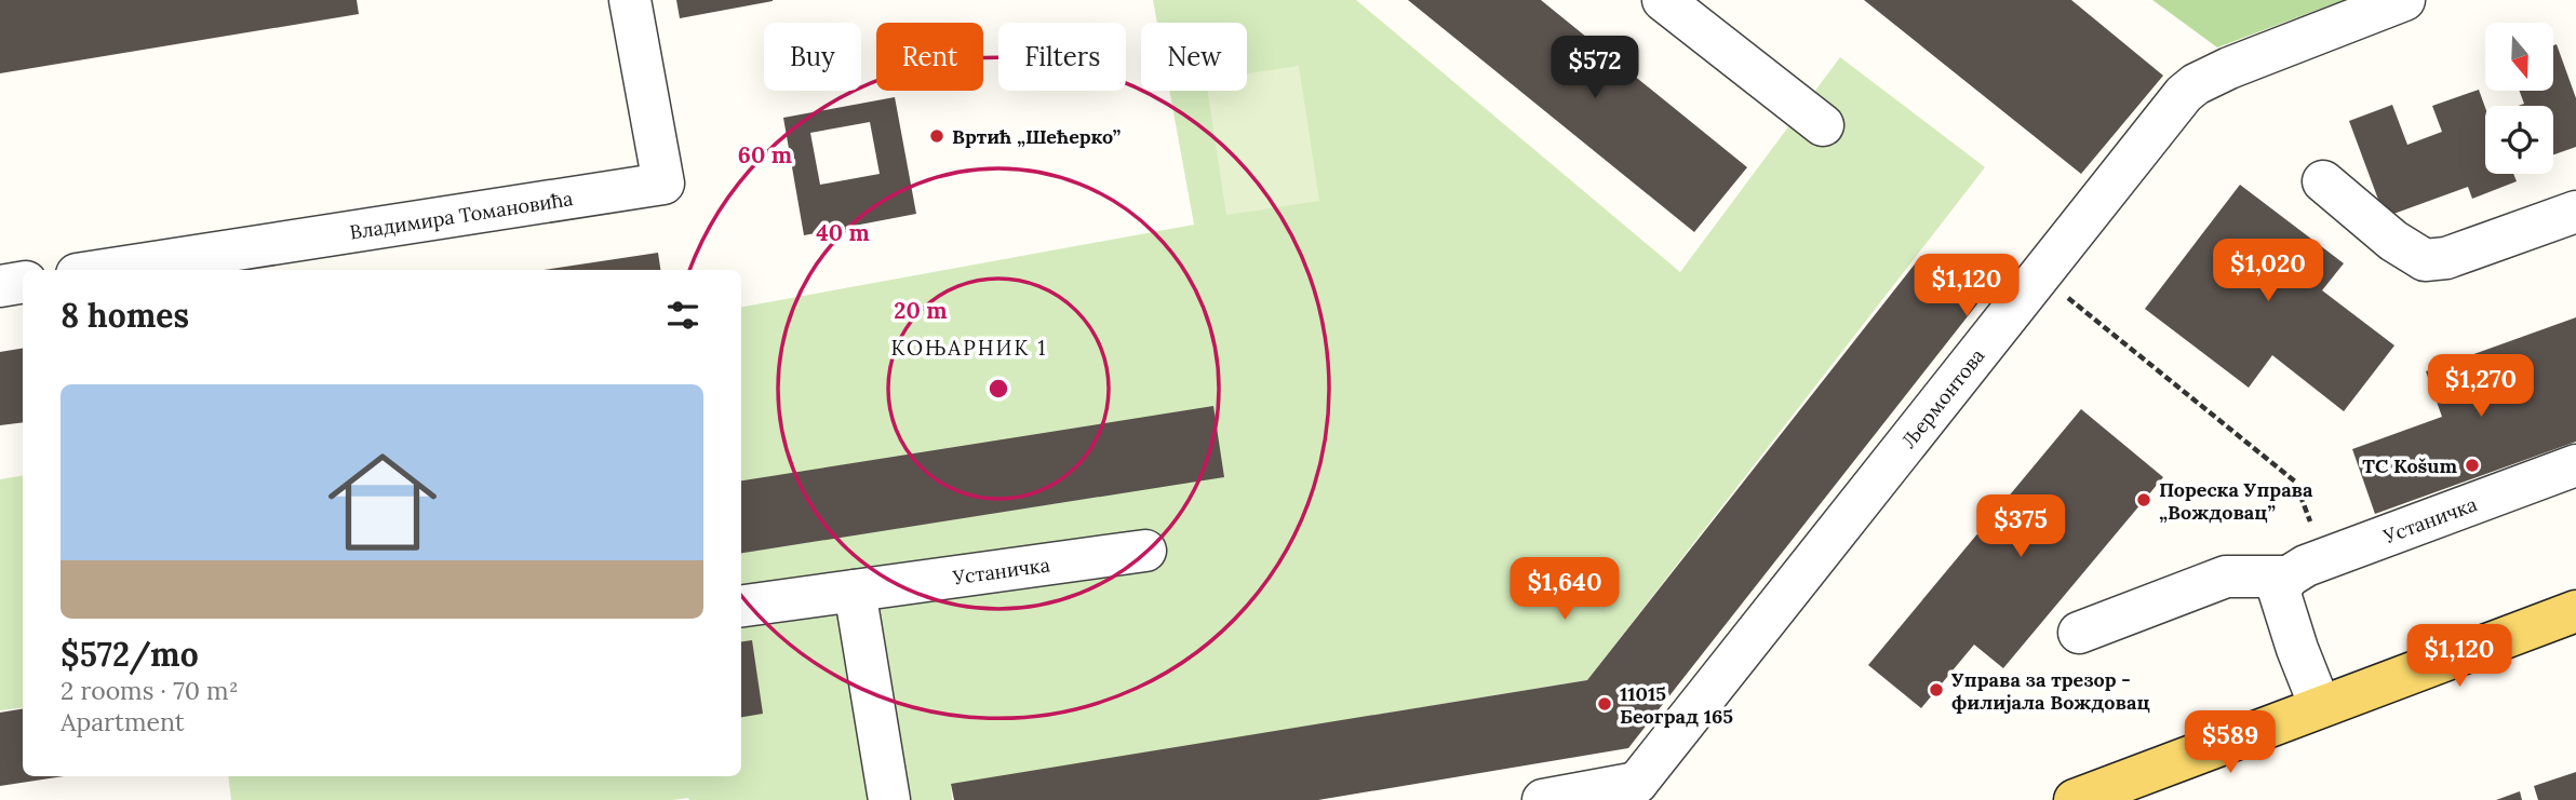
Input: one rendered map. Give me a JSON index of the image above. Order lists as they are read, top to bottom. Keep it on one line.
{"streets":{"street":["Владимира Томановића","Љермонтова","Устаничка"]},"districts":["КОЊАРНИК 1"],"places":["Вртић „Шећерко”","TC Košum","Пореска Управа „Вождовац”","Управа за трезор - филијала Вождовац","11015 Београд 165"],"north":"bottom","page":{"chip":["Buy","Rent","Filters","New"],"price":["$572","$1,020","$1,120","$1,270","$375","$1,640","$1,120","$589"],"heading":"8 homes","list":[{"name":"$572/mo","note":"2 rooms · 70 m² · Apartment"}]},"rings":["60 m","40 m","20 m"]}
